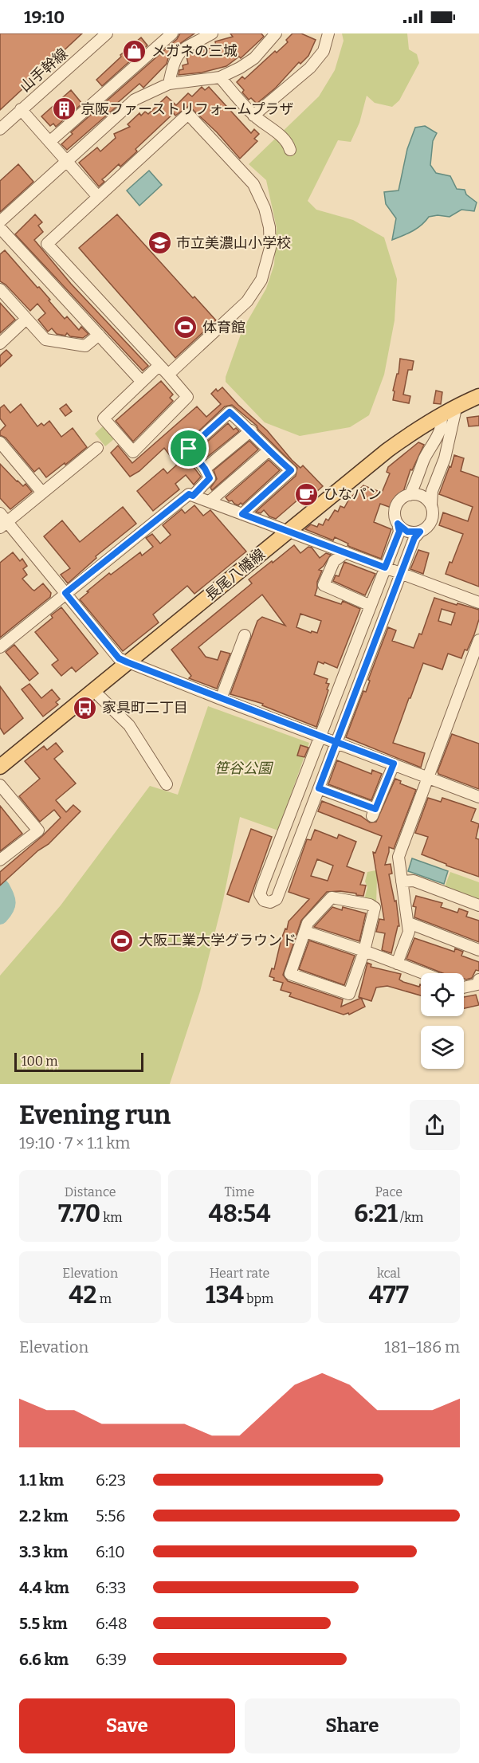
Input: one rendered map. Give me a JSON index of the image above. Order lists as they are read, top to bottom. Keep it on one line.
{"streets":{"main road":["長尾八幡線"],"street":["山手幹線"]},"parks":["笹谷公園"],"places":{"shop":["メガネの三城"],"building":["京阪ファーストリフォームプラザ"],"school or university":["市立美濃山小学校"],"sports":["体育館","大阪工業大学グラウンド"],"cafe":["ひなパン"],"bus stop":["家具町二丁目"]},"scale_bar":"100 m","page":{"status":"19:10","scale":"100 m","heading":["Evening run","19:10 · 7 × 1.1 km"],"stats":[["Distance","7.70 km"],["Time","48:54"],["Pace","6:21 /km"],["Elevation","42 m"],["Heart rate","134 bpm"],["kcal","477"]],"chart":["Elevation","181–186 m"],"list":[{"name":"1.1 km","note":"6:23"},{"name":"2.2 km","note":"5:56"},{"name":"3.3 km","note":"6:10"},{"name":"4.4 km","note":"6:33"},{"name":"5.5 km","note":"6:48"},{"name":"6.6 km","note":"6:39"}],"buttons":["Save","Share"]}}
